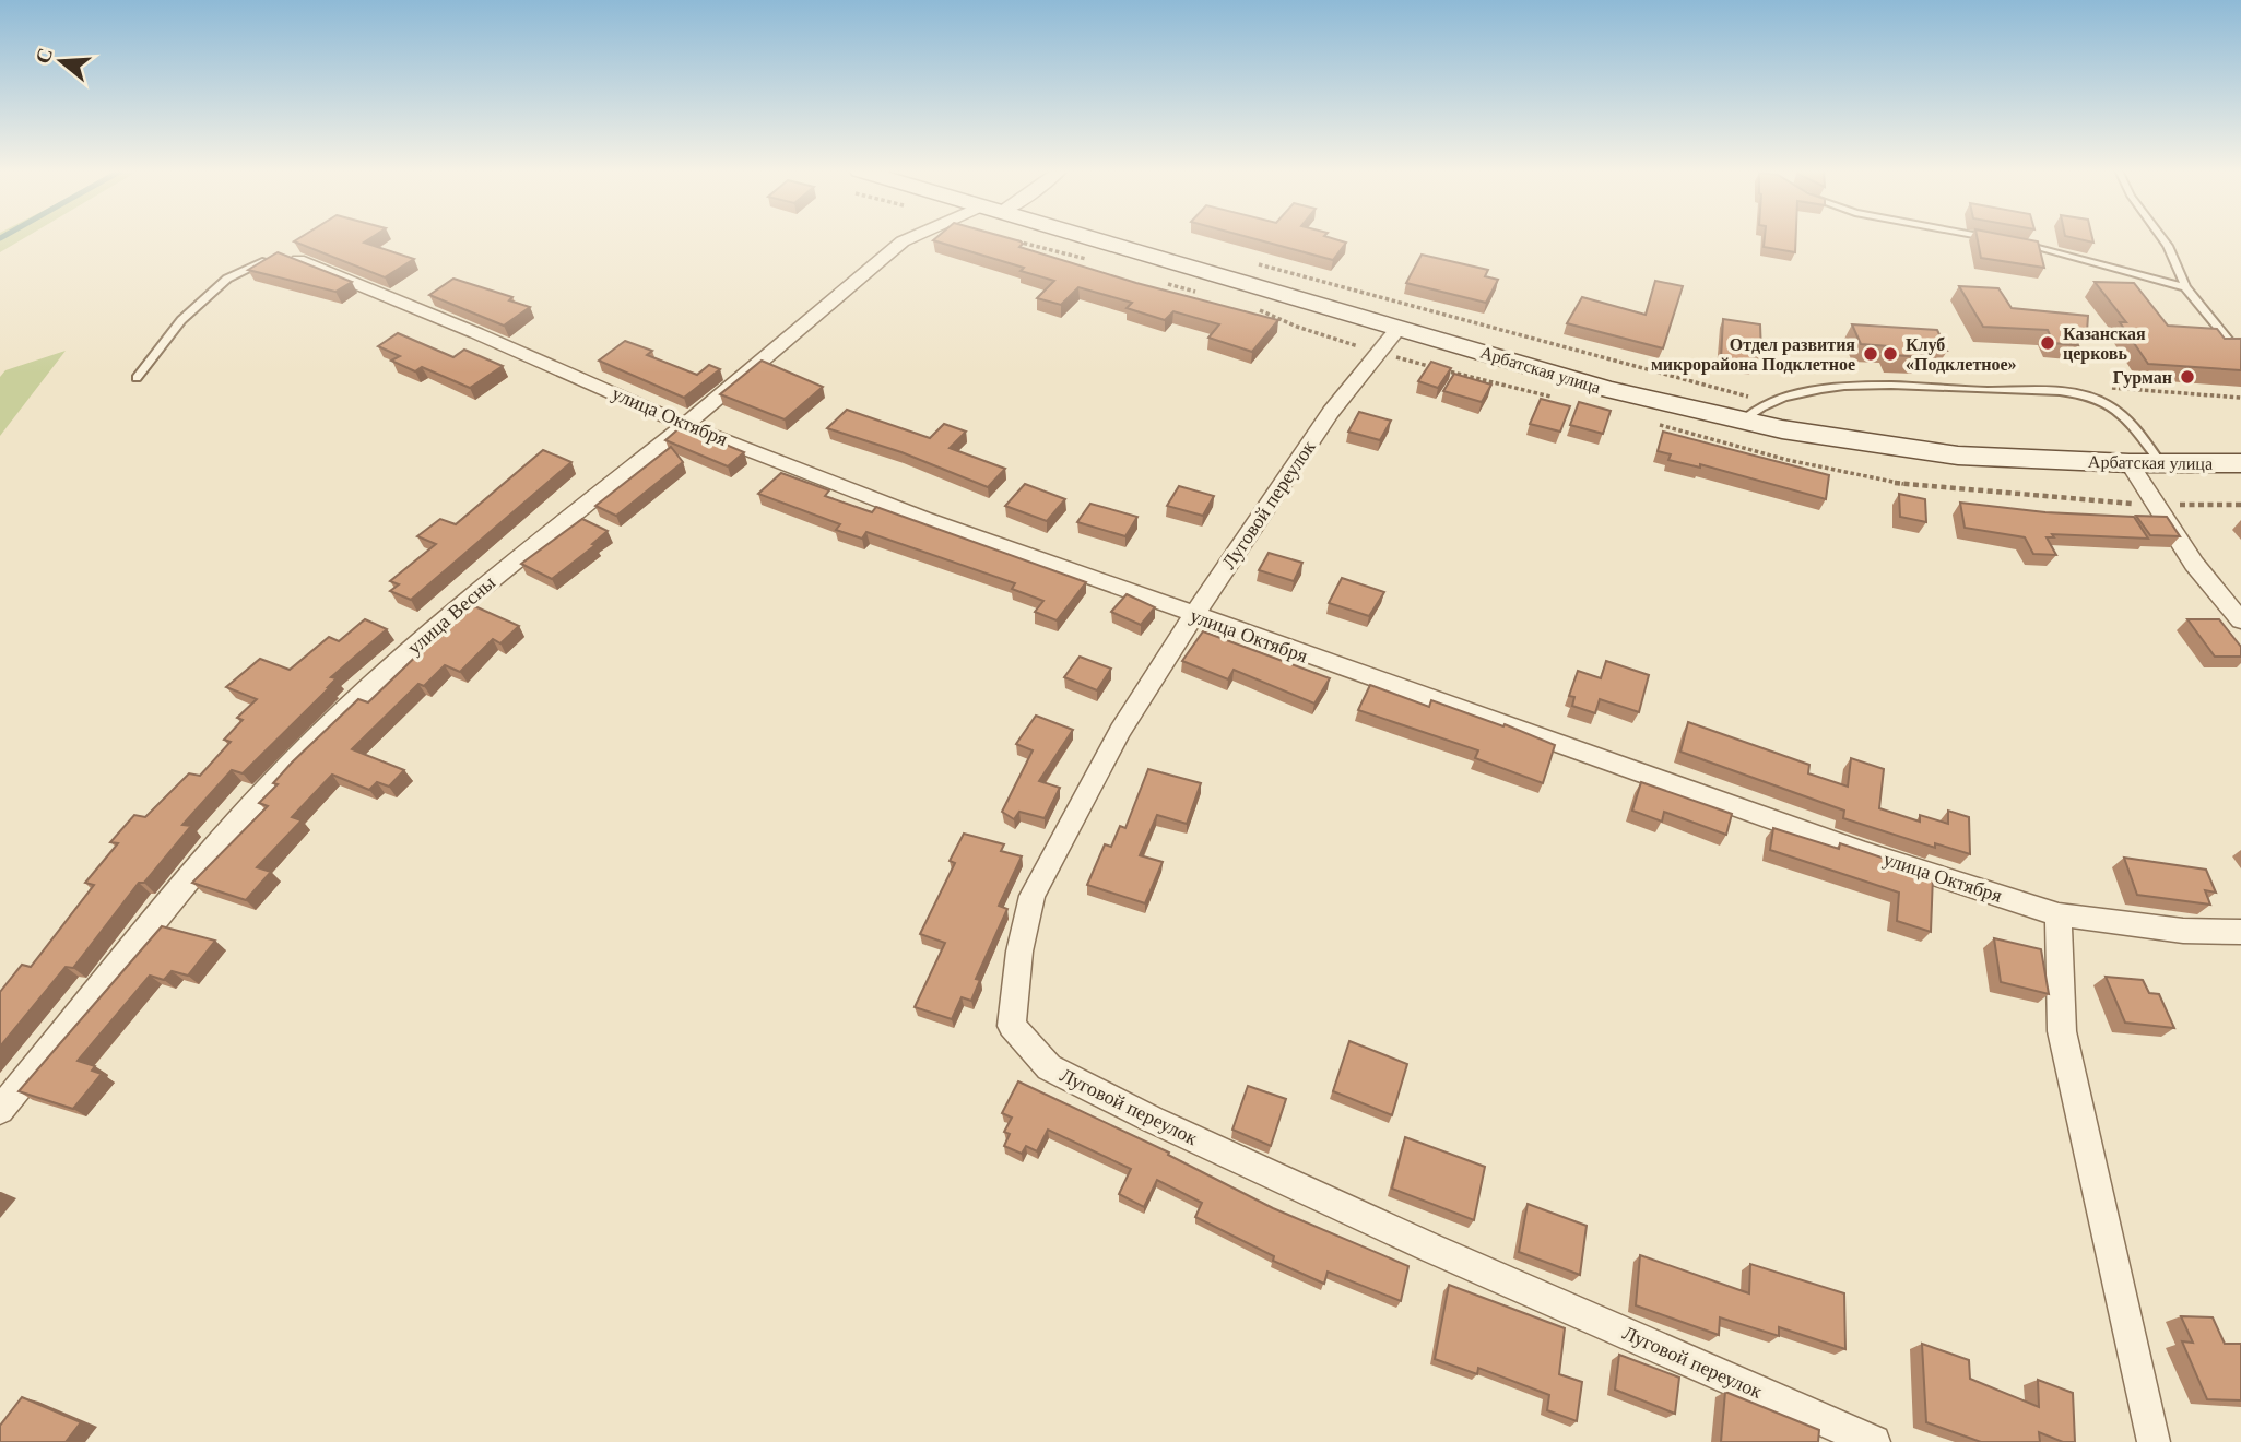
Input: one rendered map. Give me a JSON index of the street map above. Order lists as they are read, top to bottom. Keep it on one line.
{"streets":{"main road":["Арбатская улица"],"street":["улица Октября","Луговой переулок","улица Весны"]},"crossings":[["Арбатская улица","Луговой переулок"],["улица Октября","Луговой переулок"],["улица Октября","улица Весны"]],"places":["Казанская церковь","Отдел развития микрорайона Подклетное","Клуб «Подклетное»","Гурман"],"north":"left"}
